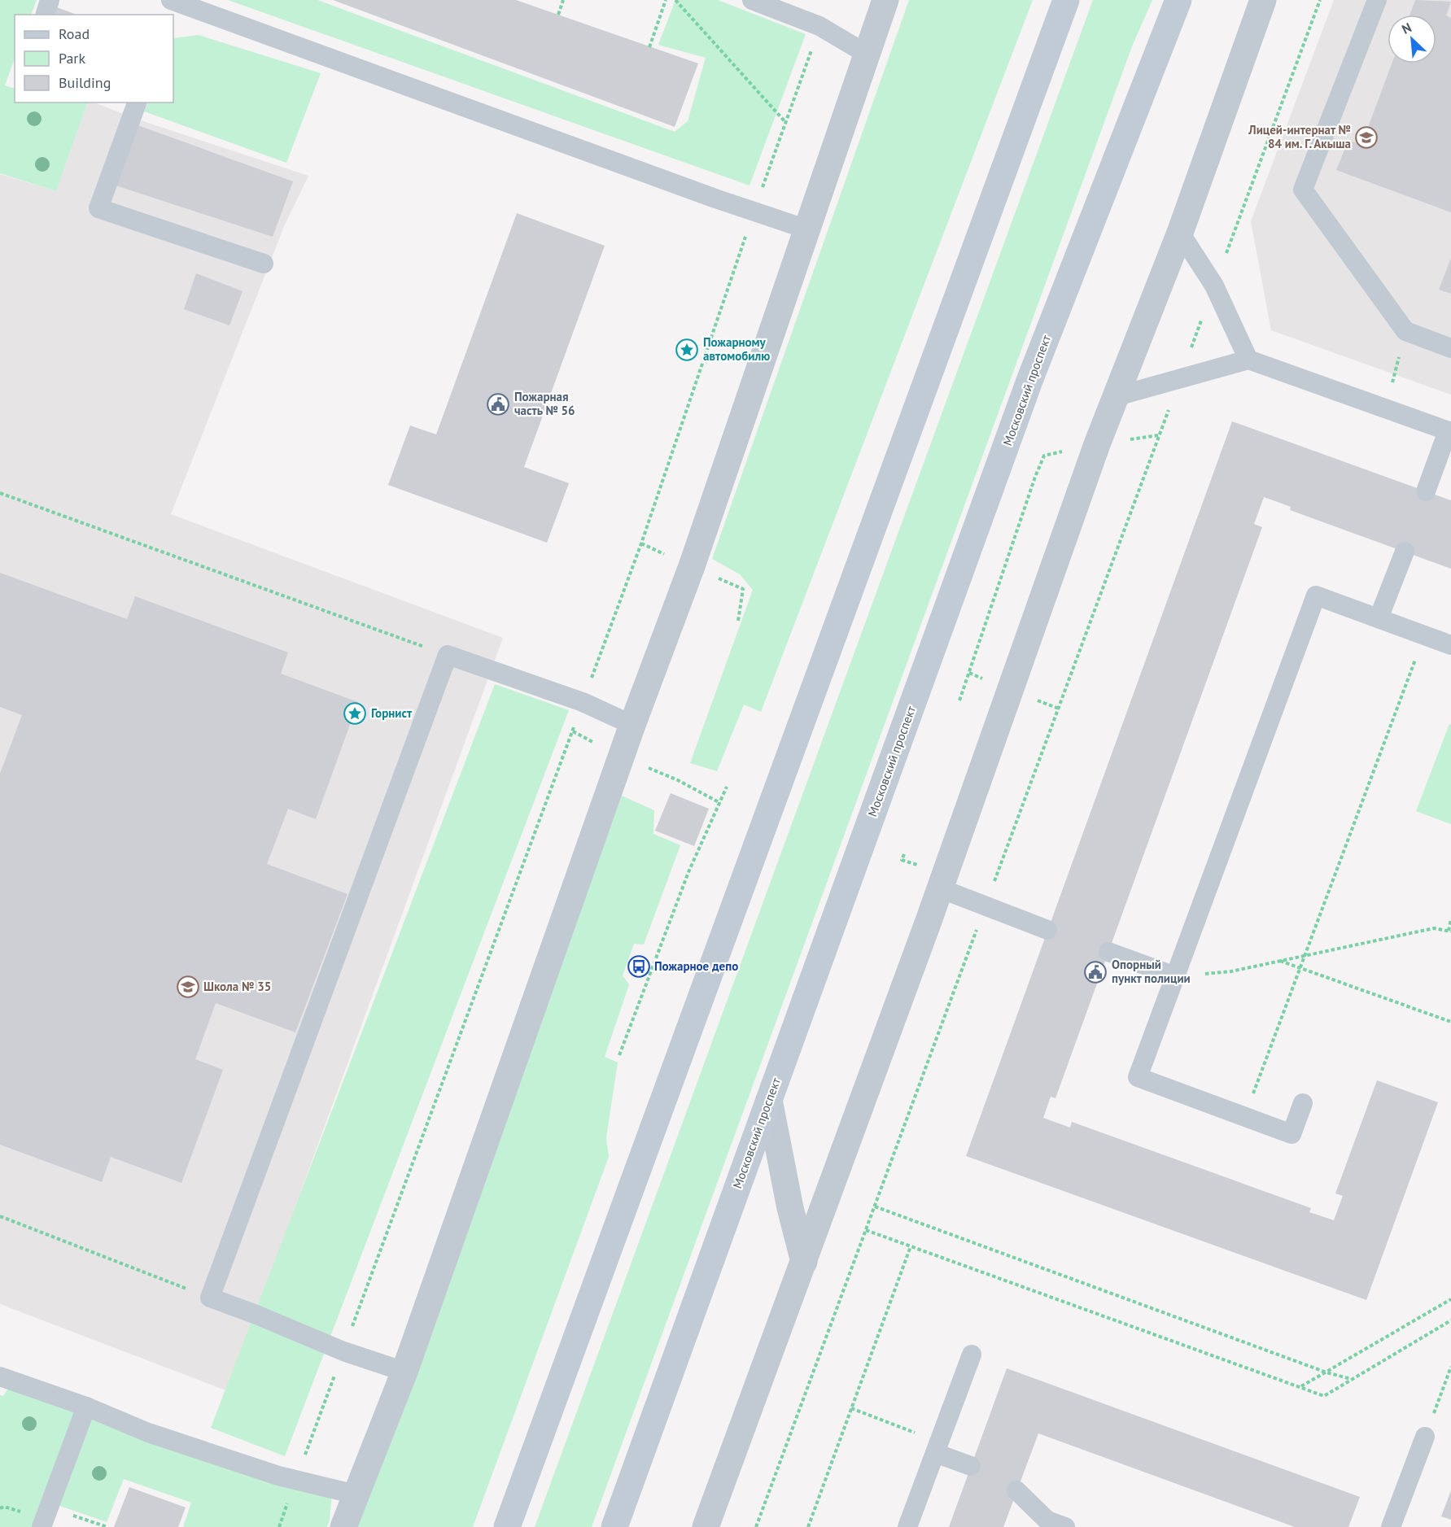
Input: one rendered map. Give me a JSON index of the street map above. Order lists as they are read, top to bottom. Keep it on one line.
{"streets":{"main road":["Московский проспект"]},"places":{"school or university":["Лицей-интернат № 84 им. Г. Акыша","Школа № 35"],"place":["Пожарному автомобилю","Горнист"],"public building":["Пожарная часть № 56","Опорный пункт полиции"],"bus stop":["Пожарное депо"]},"legend":["Road","Park","Building"],"north":"top left"}
